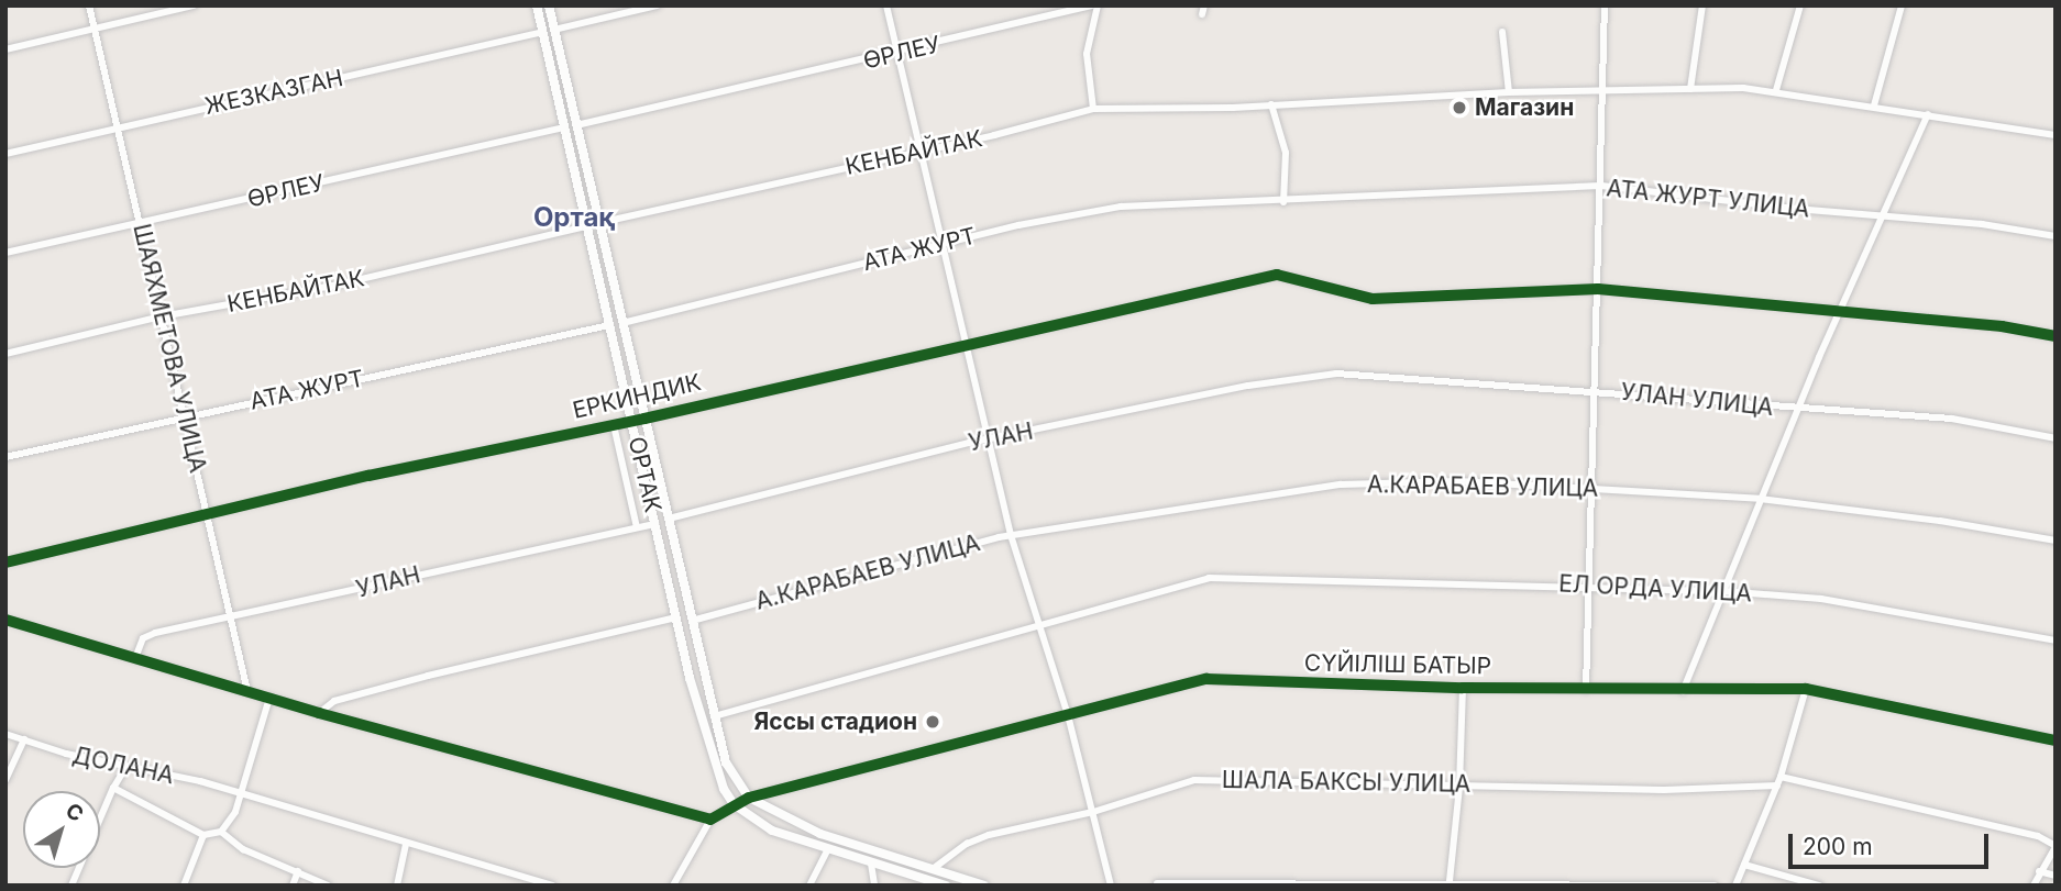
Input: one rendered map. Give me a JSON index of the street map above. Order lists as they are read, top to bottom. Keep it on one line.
{"streets":{"street":["ӨРЛЕУ","ЖЕЗКАЗГАН","КЕНБАЙТАК","АТА ЖУРТ УЛИЦА","АТА ЖУРТ","ШАЯХМЕТОВА УЛИЦА","ЕРКИНДИК","УЛАН УЛИЦА","УЛАН","ОРТАК","А.КАРАБАЕВ УЛИЦА","ЕЛ ОРДА УЛИЦА","СҮЙІЛІШ БАТЫР","ДОЛАНА","ШАЛА БАКСЫ УЛИЦА"]},"crossings":[["ӨРЛЕУ","ШАЯХМЕТОВА УЛИЦА"],["ӨРЛЕУ","ОРТАК"],["ЖЕЗКАЗГАН","ШАЯХМЕТОВА УЛИЦА"],["ЖЕЗКАЗГАН","ОРТАК"],["КЕНБАЙТАК","ШАЯХМЕТОВА УЛИЦА"],["КЕНБАЙТАК","ОРТАК"],["АТА ЖУРТ УЛИЦА","АТА ЖУРТ"],["АТА ЖУРТ","ШАЯХМЕТОВА УЛИЦА"],["АТА ЖУРТ","ОРТАК"],["ШАЯХМЕТОВА УЛИЦА","ЕРКИНДИК"],["ШАЯХМЕТОВА УЛИЦА","УЛАН"],["ЕРКИНДИК","ОРТАК"],["УЛАН УЛИЦА","УЛАН"],["УЛАН","ОРТАК"],["ОРТАК","А.КАРАБАЕВ УЛИЦА"],["ОРТАК","ЕЛ ОРДА УЛИЦА"],["ОРТАК","СҮЙІЛІШ БАТЫР"]],"districts":["Ортақ"],"places":["Магазин","Яссы стадион"],"scale_bar":"200 m","north":"top right"}
